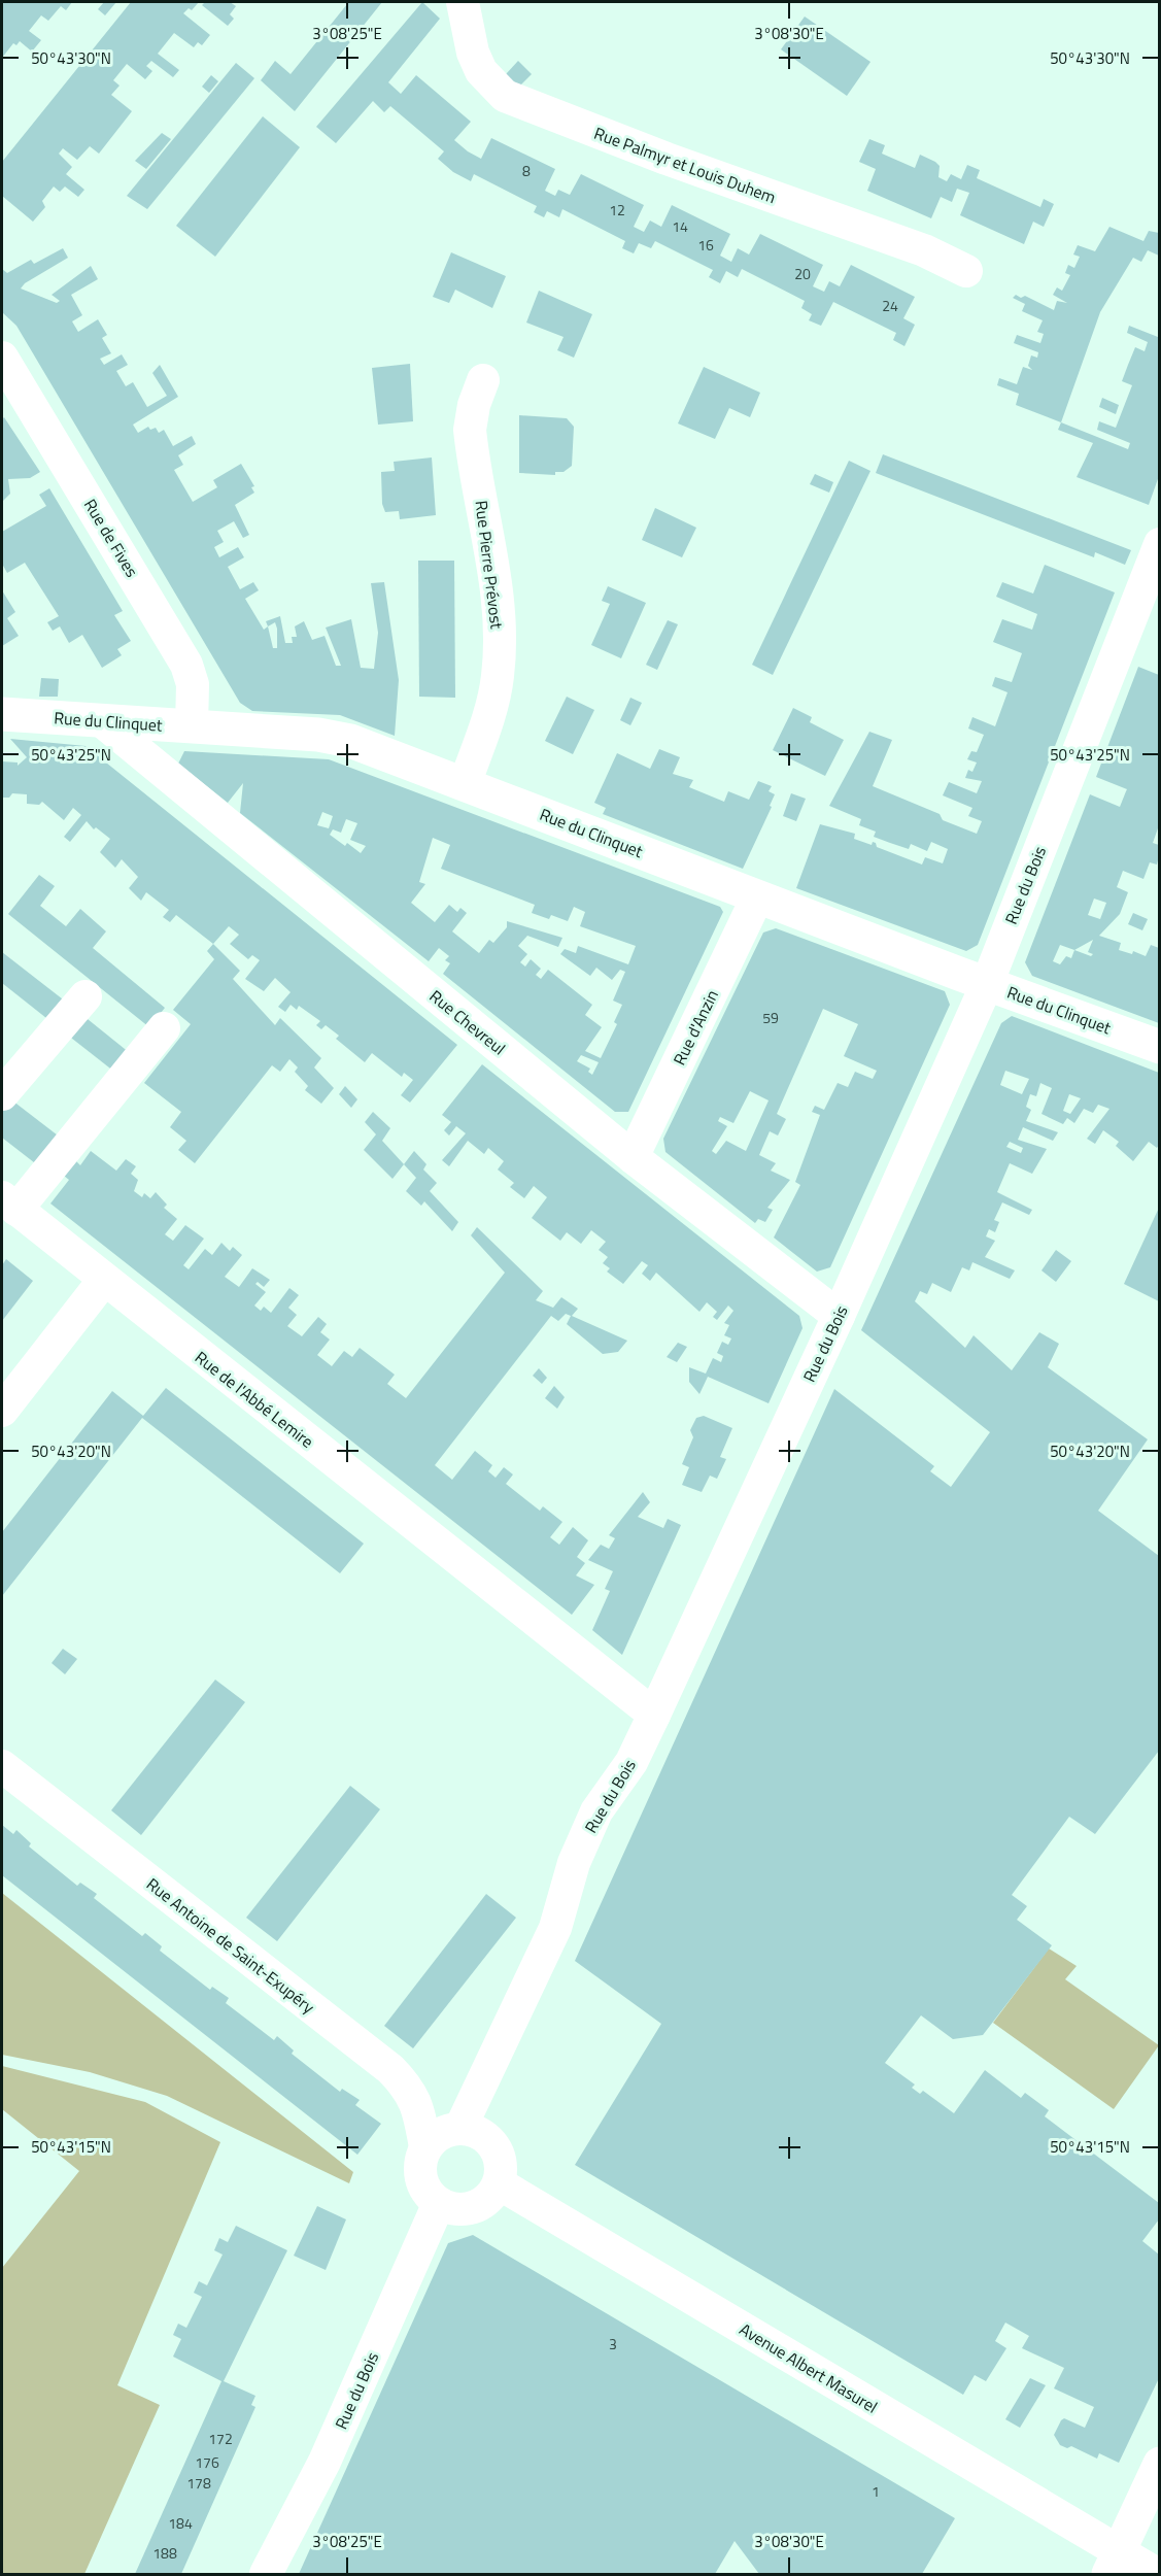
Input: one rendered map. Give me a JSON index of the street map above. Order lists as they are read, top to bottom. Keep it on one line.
{"streets":{"street":["Rue Palmyr et Louis Duhem","Rue de Fives","Rue Pierre Prévost","Rue du Clinquet","Rue du Bois","Rue Chevreul","Rue d'Anzin","Rue de l'Abbé Lemire","Rue Antoine de Saint-Exupéry","Avenue Albert Masurel"]},"crossings":[["Rue de Fives","Rue du Clinquet"],["Rue Pierre Prévost","Rue du Clinquet"],["Rue du Clinquet","Rue du Bois"],["Rue du Clinquet","Rue Chevreul"],["Rue du Clinquet","Rue d'Anzin"],["Rue du Bois","Rue Chevreul"],["Rue du Bois","Rue de l'Abbé Lemire"],["Rue du Bois","Rue Antoine de Saint-Exupéry"],["Rue du Bois","Avenue Albert Masurel"],["Rue Chevreul","Rue d'Anzin"],["Rue Antoine de Saint-Exupéry","Avenue Albert Masurel"]],"house_numbers":["8","12","14","16","20","24","59","3","172","176","178","1","184","188"],"coordinates":["3°08'25\"E","3°08'30\"E","50°43'30\"N","50°43'25\"N","50°43'20\"N","50°43'15\"N"]}
